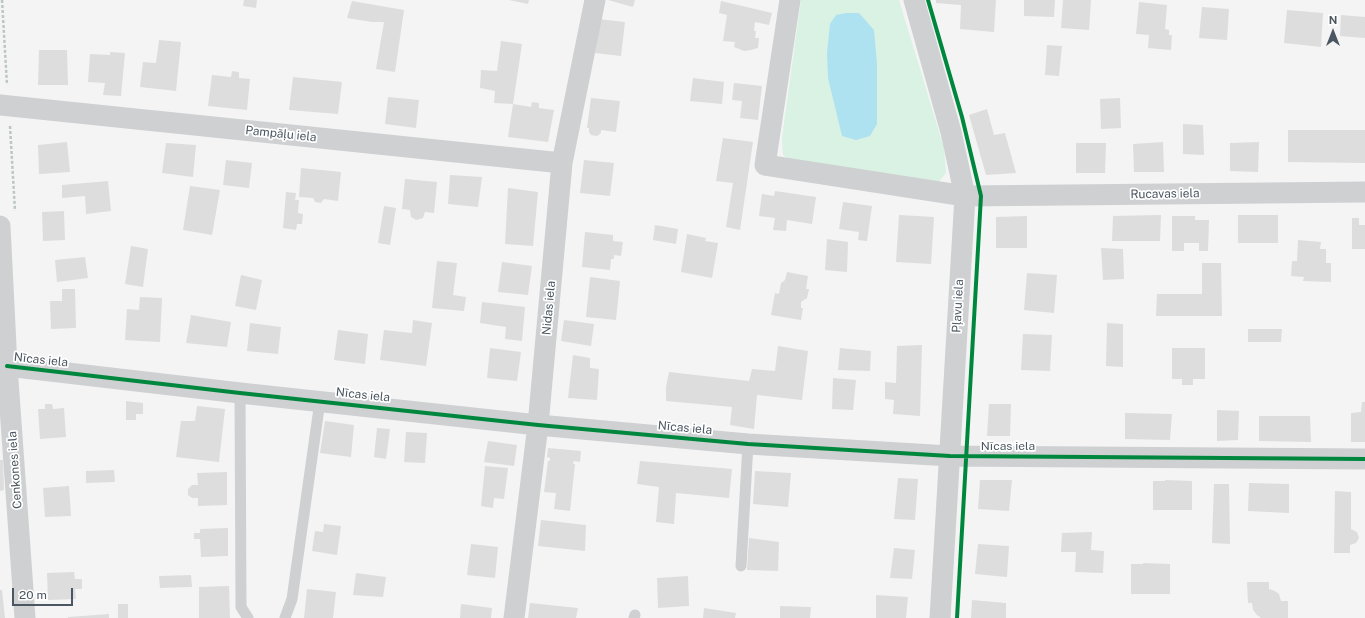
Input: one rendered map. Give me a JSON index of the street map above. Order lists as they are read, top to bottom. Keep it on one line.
{"streets":{"street":["Pampāļu iela","Rucavas iela","Pļavu iela","Nidas iela","Nīcas iela","Cenkones iela"]},"crossings":[["Pampāļu iela","Nidas iela"],["Rucavas iela","Pļavu iela"],["Pļavu iela","Nīcas iela"],["Nidas iela","Nīcas iela"],["Nīcas iela","Cenkones iela"]],"scale_bar":"20 m","north":"top"}
